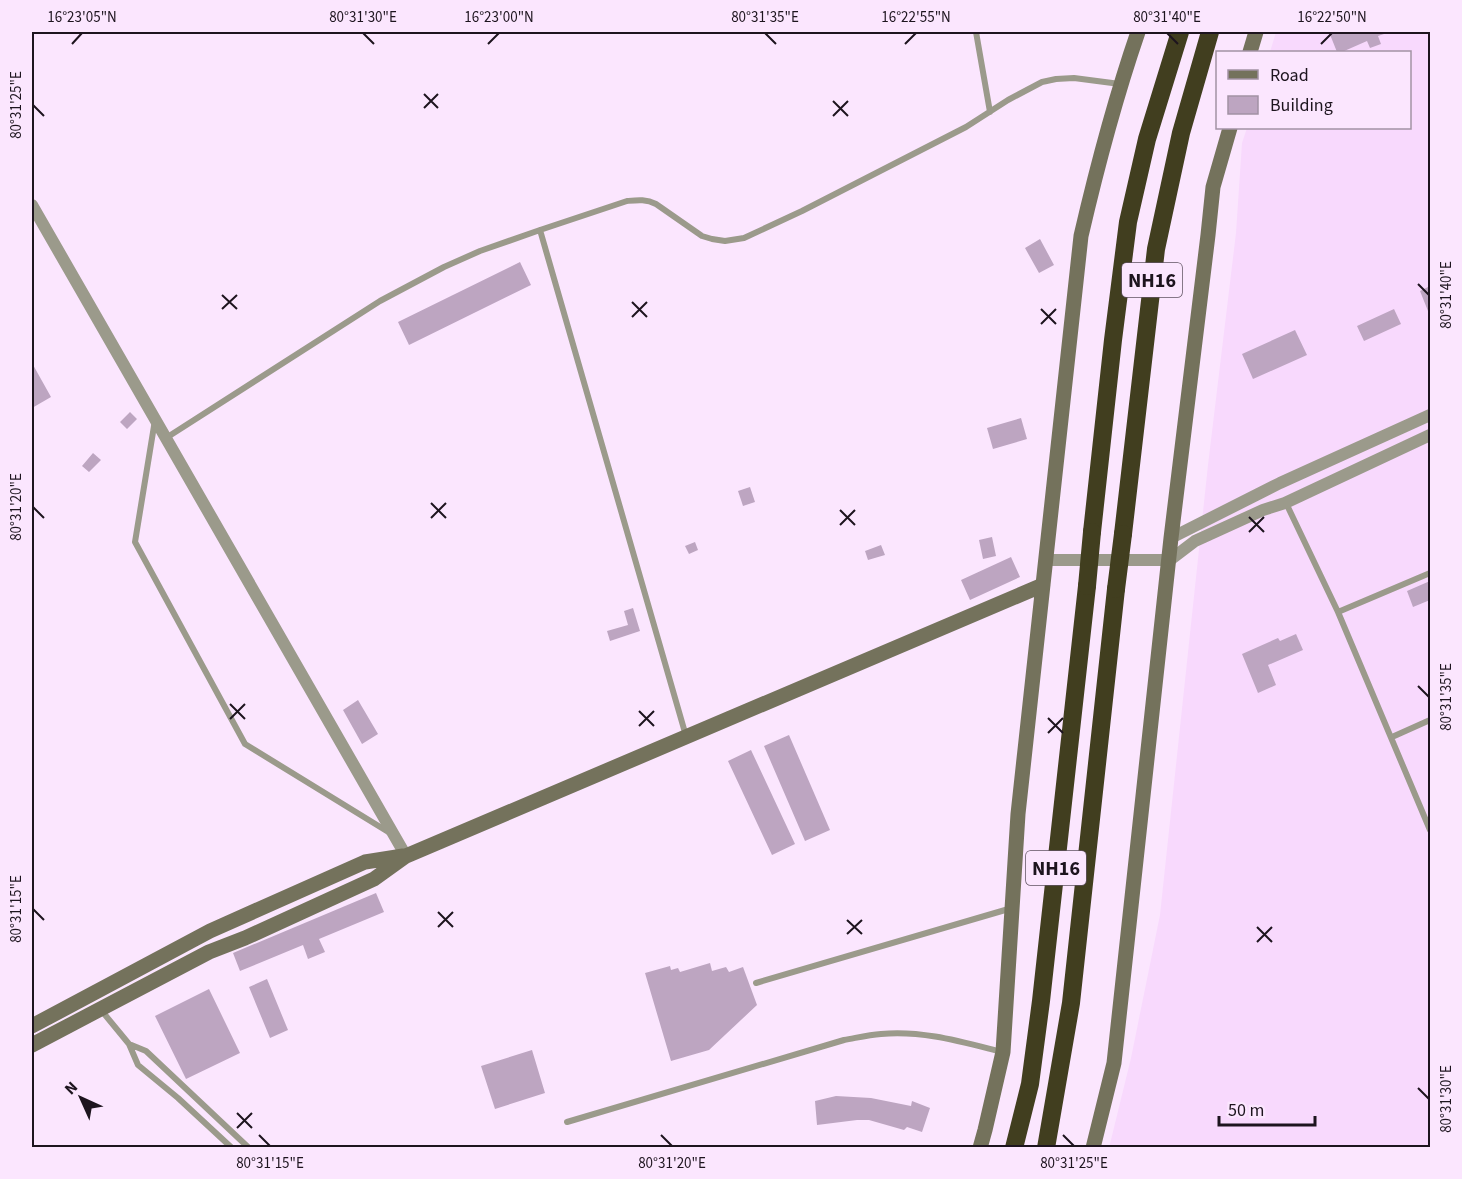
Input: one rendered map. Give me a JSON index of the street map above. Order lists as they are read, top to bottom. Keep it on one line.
{"streets":{"highway":["NH16"]},"legend":["Road","Building"],"scale_bar":"50 m","north":"top left","coordinates":["16°23'05\"N","80°31'30\"E","16°23'00\"N","80°31'35\"E","16°22'55\"N","80°31'40\"E","16°22'50\"N","80°31'25\"E","80°31'20\"E","80°31'15\"E"]}
